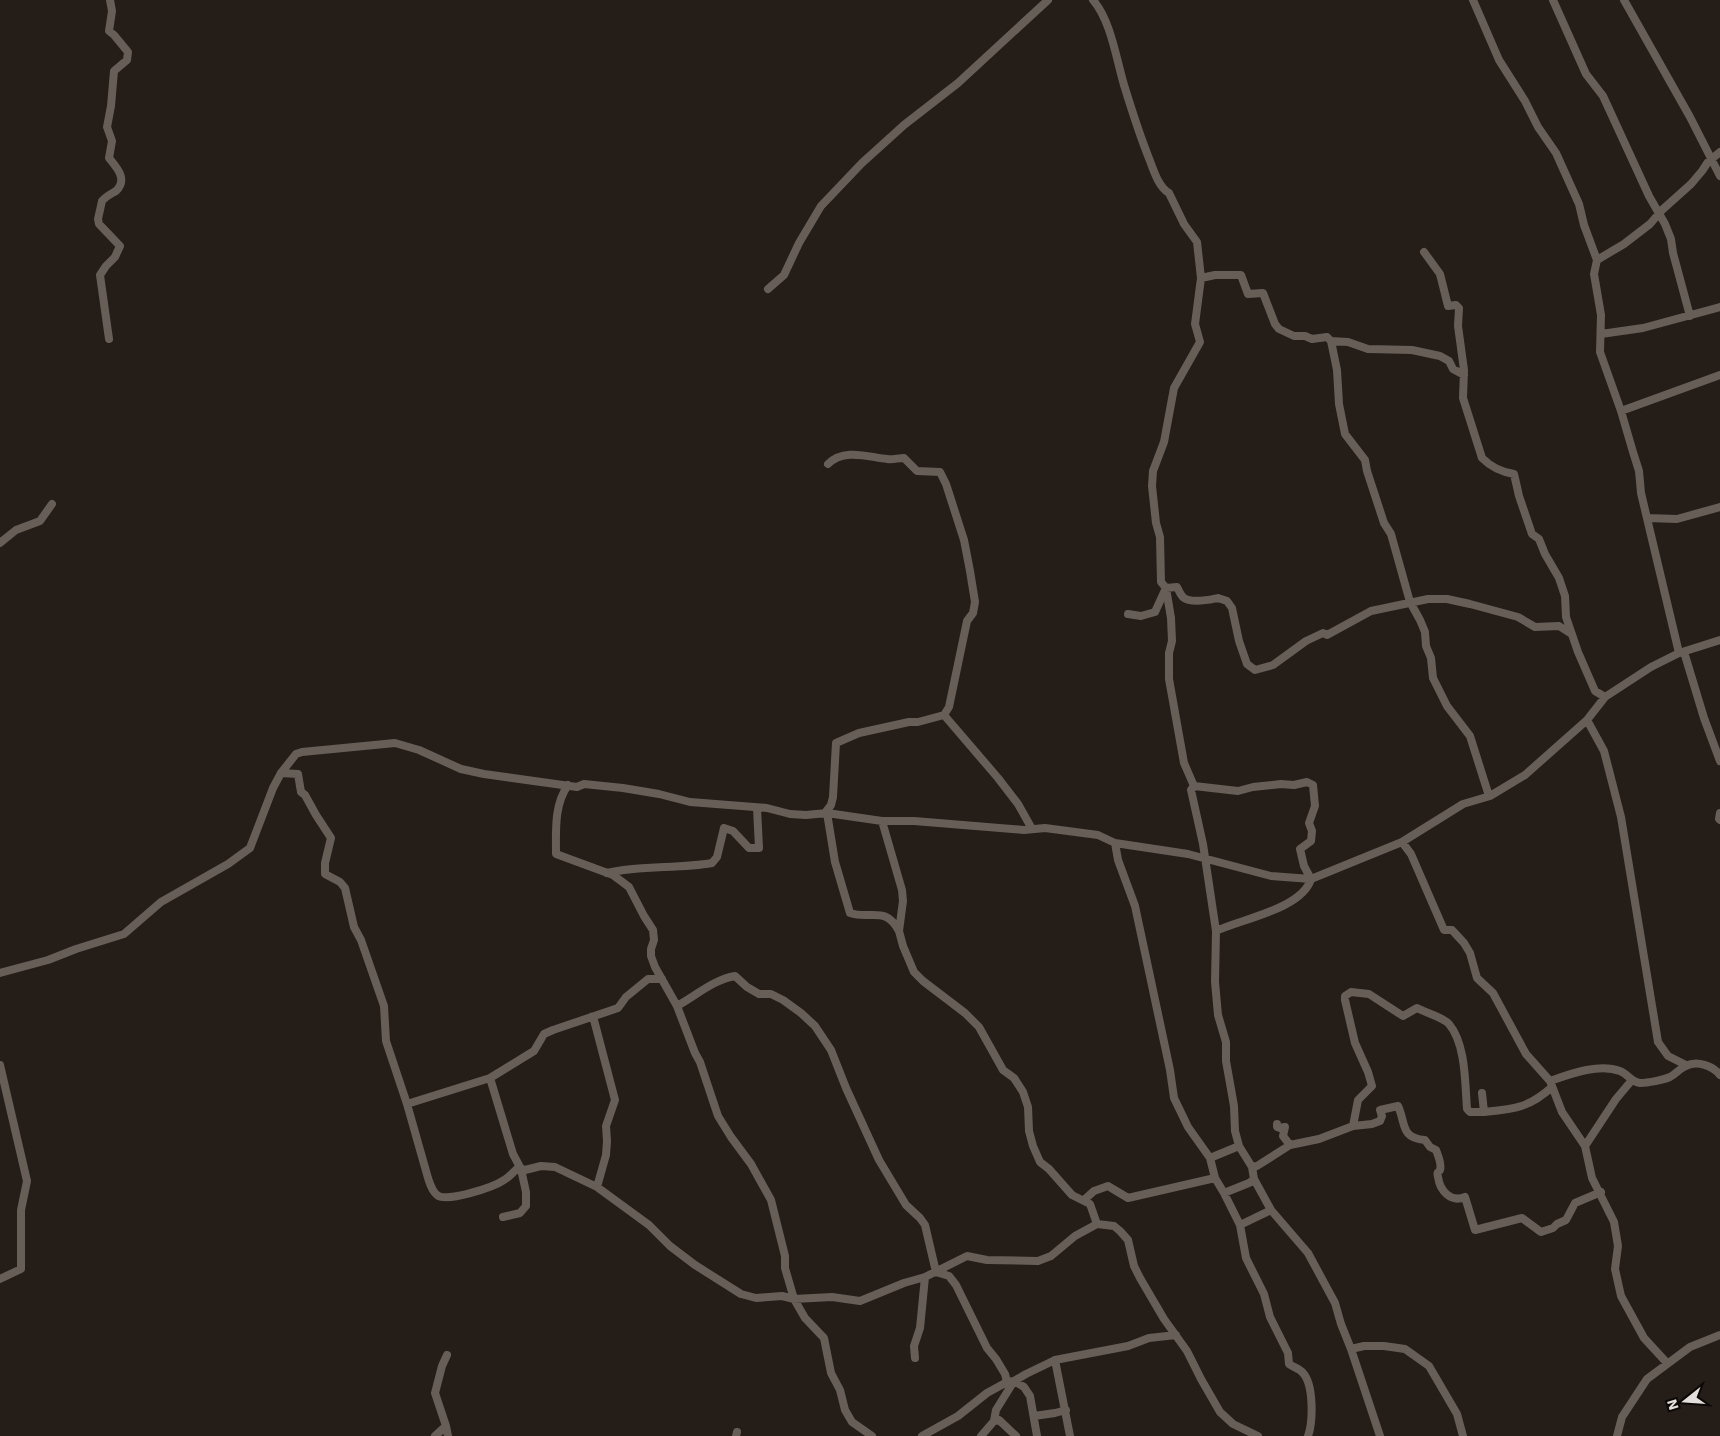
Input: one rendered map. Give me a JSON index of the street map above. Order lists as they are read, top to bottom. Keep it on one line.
{"north":"left"}
